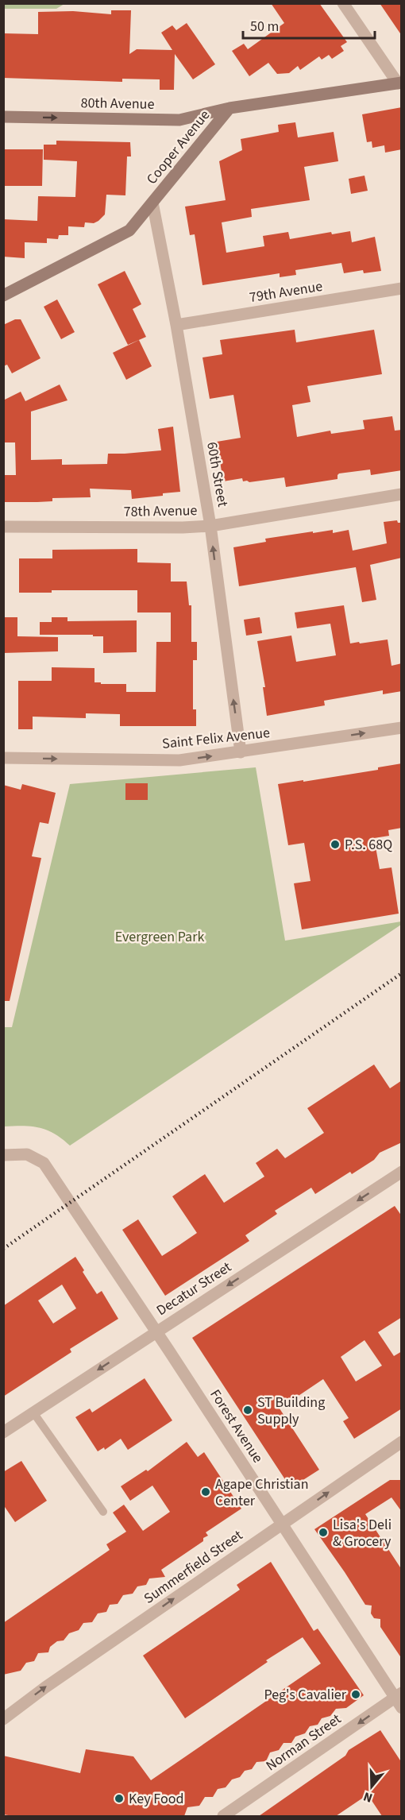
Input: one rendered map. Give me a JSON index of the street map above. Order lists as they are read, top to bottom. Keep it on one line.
{"streets":{"main road":["80th Avenue","Cooper Avenue"],"street":["79th Avenue","60th Street","78th Avenue","Saint Felix Avenue","Decatur Street","Forest Avenue","Summerfield Street","Norman Street"]},"crossings":[["80th Avenue","Cooper Avenue"],["Cooper Avenue","60th Street"],["79th Avenue","60th Street"],["60th Street","78th Avenue"],["60th Street","Saint Felix Avenue"],["Decatur Street","Forest Avenue"],["Forest Avenue","Summerfield Street"],["Forest Avenue","Norman Street"]],"one_way":["80th Avenue","60th Street","Saint Felix Avenue","Decatur Street","Summerfield Street","Norman Street"],"parks":["Evergreen Park"],"places":["P.S. 68Q","ST Building Supply","Agape Christian Center","Lisa's Deli & Grocery","Peg's Cavalier","Key Food"],"scale_bar":"50 m","north":"bottom"}
